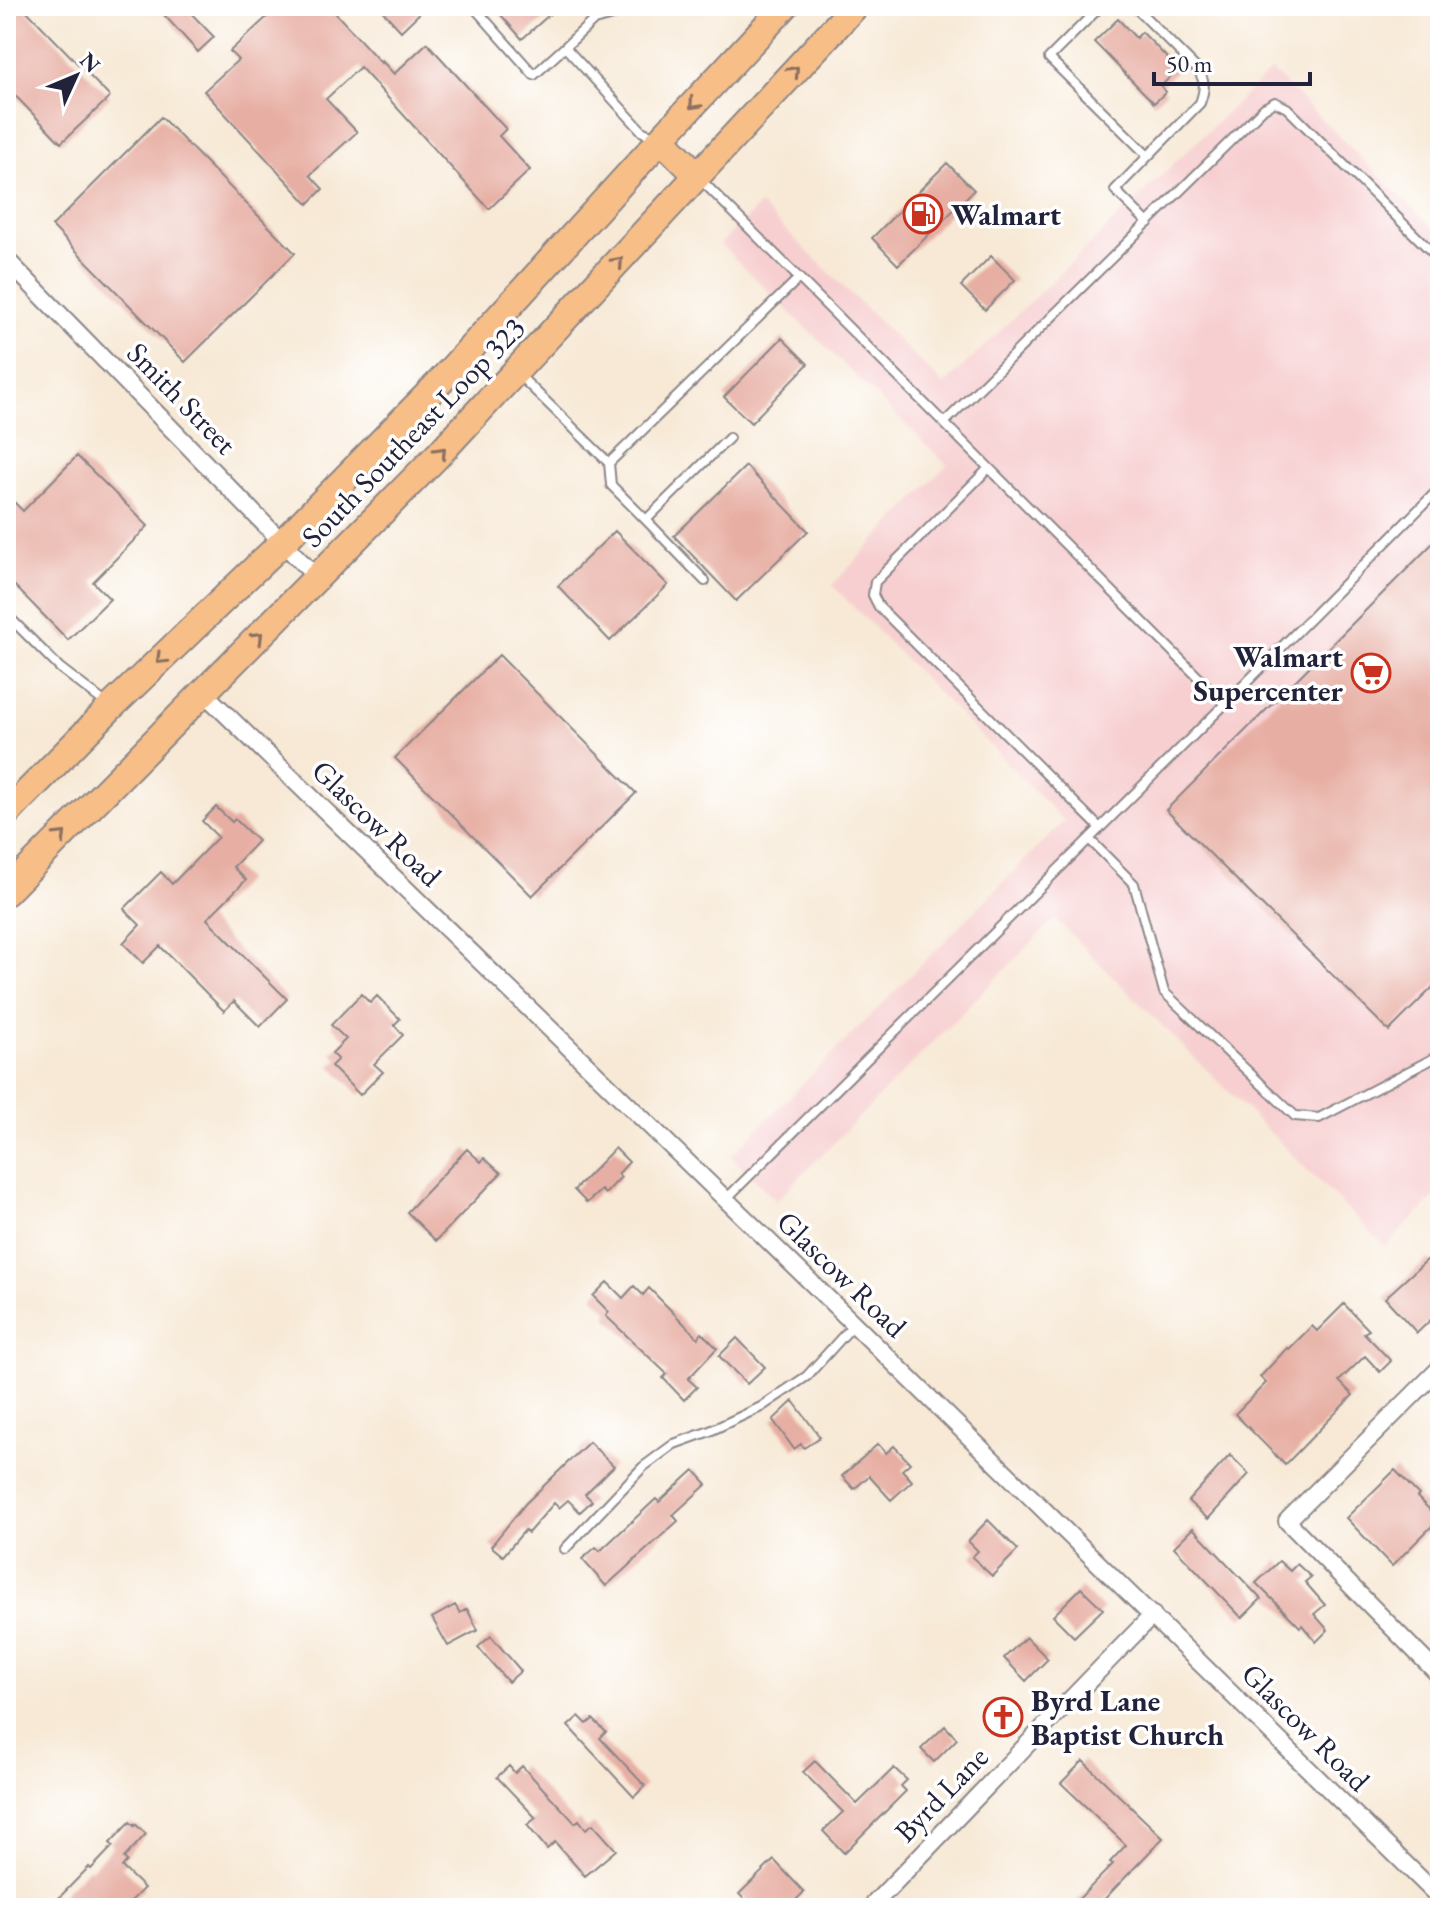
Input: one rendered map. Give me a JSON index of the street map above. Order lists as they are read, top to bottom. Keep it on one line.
{"streets":{"highway":["South Southeast Loop 323"],"street":["Smith Street","Glascow Road","Byrd Lane"]},"crossings":[["Smith Street","South Southeast Loop 323"],["South Southeast Loop 323","Glascow Road"],["Glascow Road","Byrd Lane"]],"places":{"fuel station":["Walmart"],"supermarket":["Walmart Supercenter"],"church":["Byrd Lane Baptist Church"]},"scale_bar":"50 m","north":"top right"}
